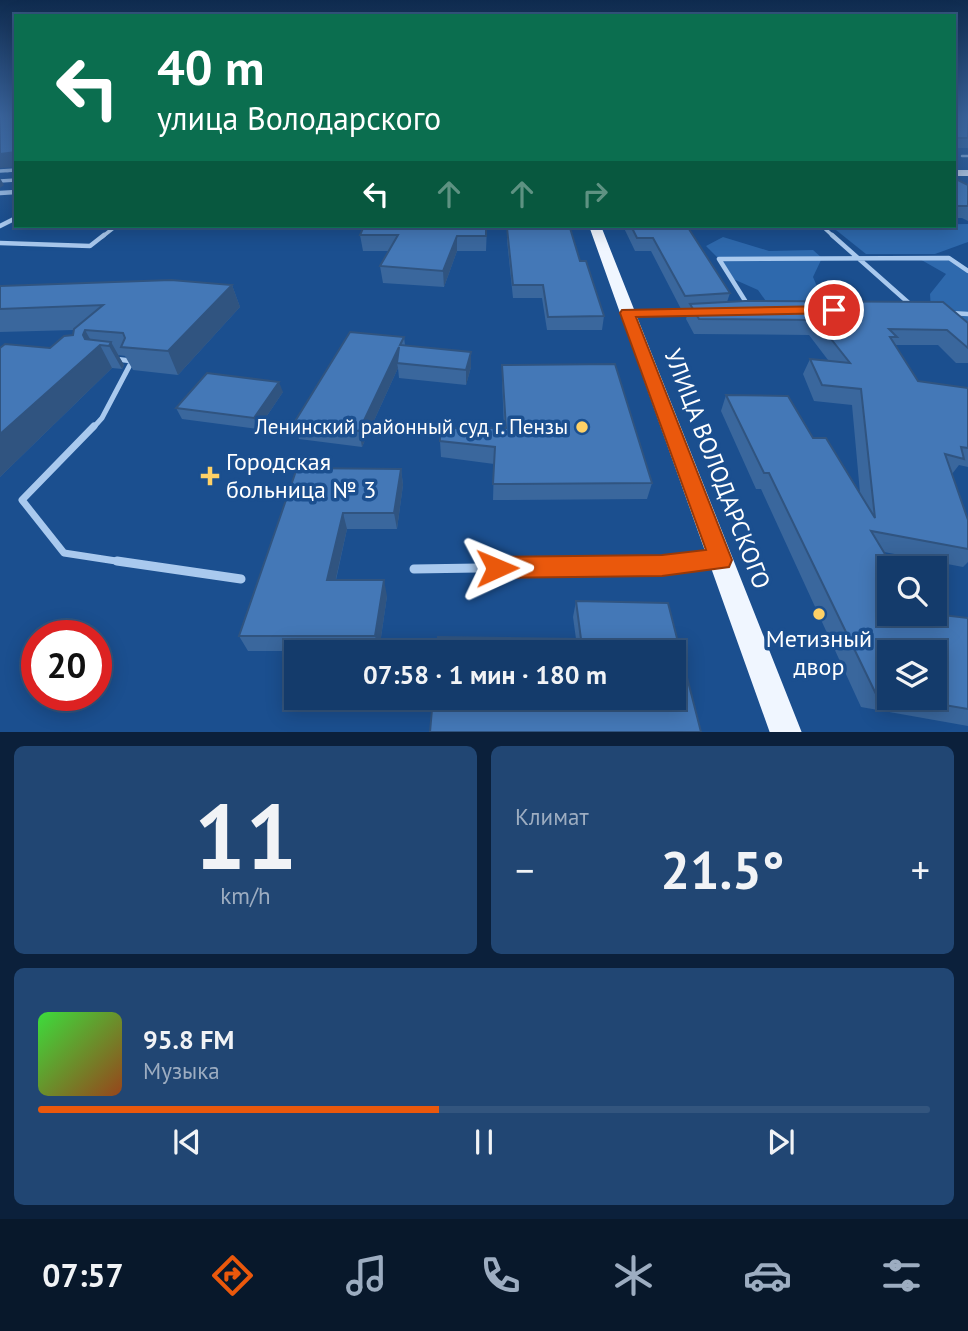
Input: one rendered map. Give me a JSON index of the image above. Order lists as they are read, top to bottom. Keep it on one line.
{"streets":{"main road":["УЛИЦА ВОЛОДАРСКОГО"]},"places":{"other":["Ленинский районный суд г. Пензы","Метизный двор"],"health":["Городская больница № 3"]},"page":{"turn":["40 m","улица Володарского"],"limit":"20","trip":"07:58 · 1 мин · 180 m","tile":[["11","km/h"],"Климат"],"heat":["−","21.5°","+"],"song":["95.8 FM","Музыка"],"tabs":"07:57"}}
